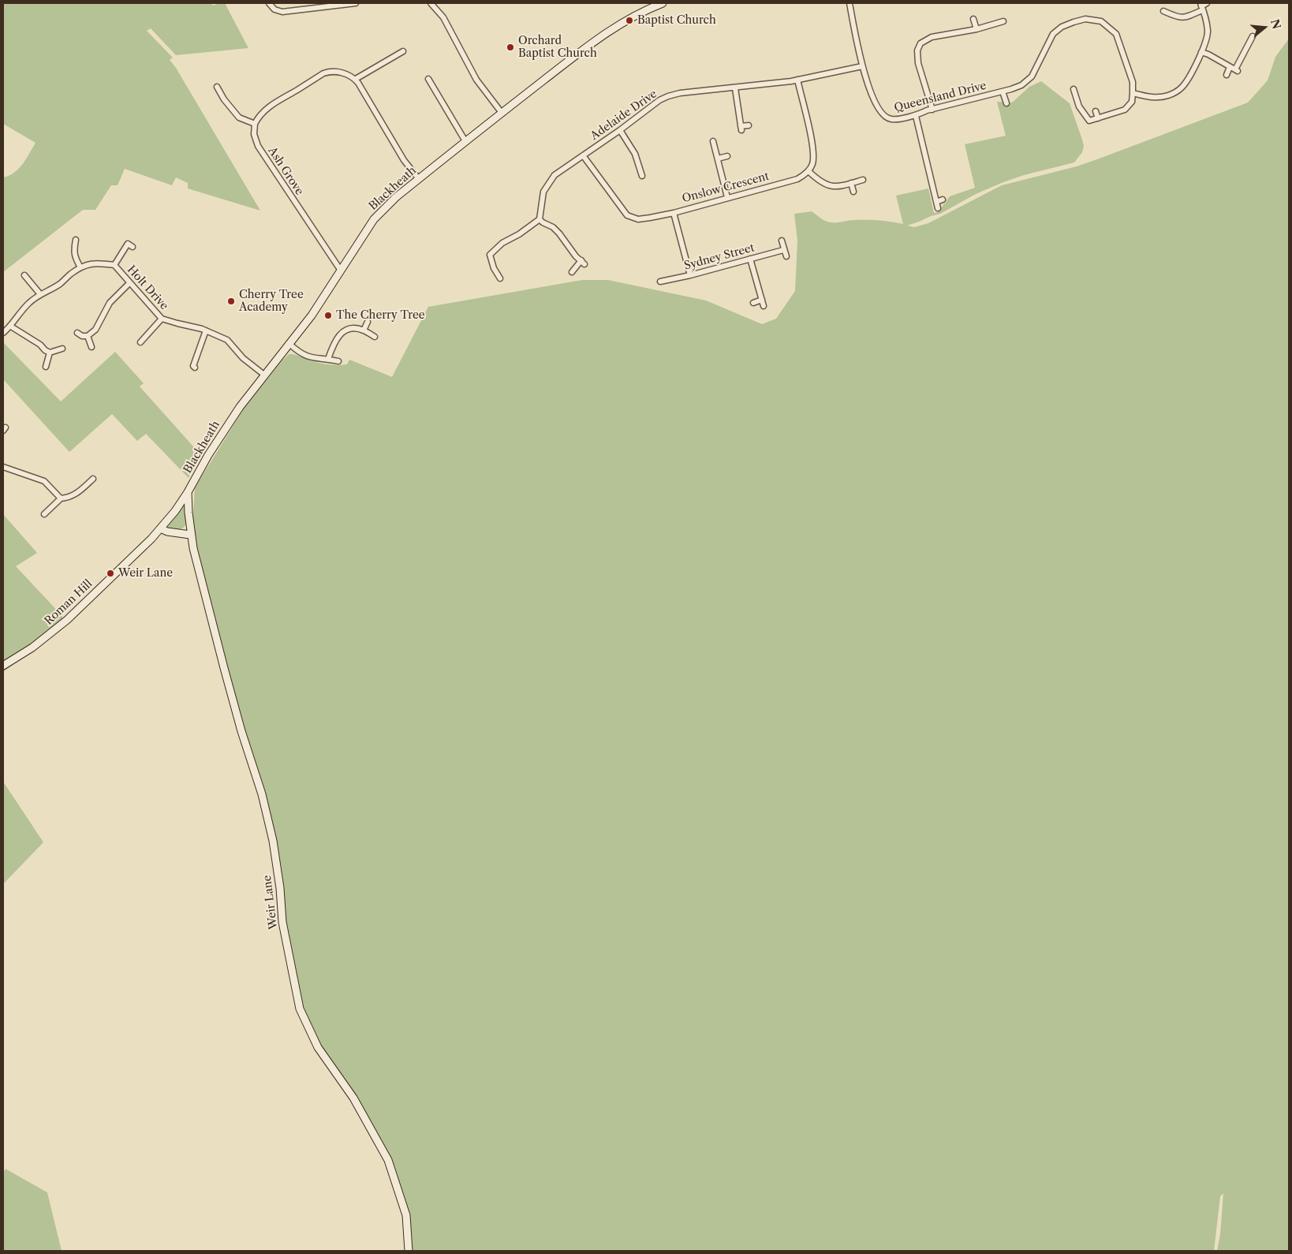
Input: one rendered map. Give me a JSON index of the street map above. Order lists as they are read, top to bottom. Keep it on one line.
{"streets":{"main road":["Blackheath","Roman Hill","Weir Lane"],"street":["Queensland Drive","Adelaide Drive","Ash Grove","Onslow Crescent","Sydney Street","Holt Drive"]},"crossings":[["Queensland Drive","Adelaide Drive"],["Adelaide Drive","Onslow Crescent"],["Ash Grove","Blackheath"],["Blackheath","Holt Drive"],["Blackheath","Roman Hill"],["Blackheath","Weir Lane"],["Roman Hill","Weir Lane"]],"places":["Baptist Church","Orchard Baptist Church","Cherry Tree Academy","The Cherry Tree","Weir Lane"],"north":"right"}
